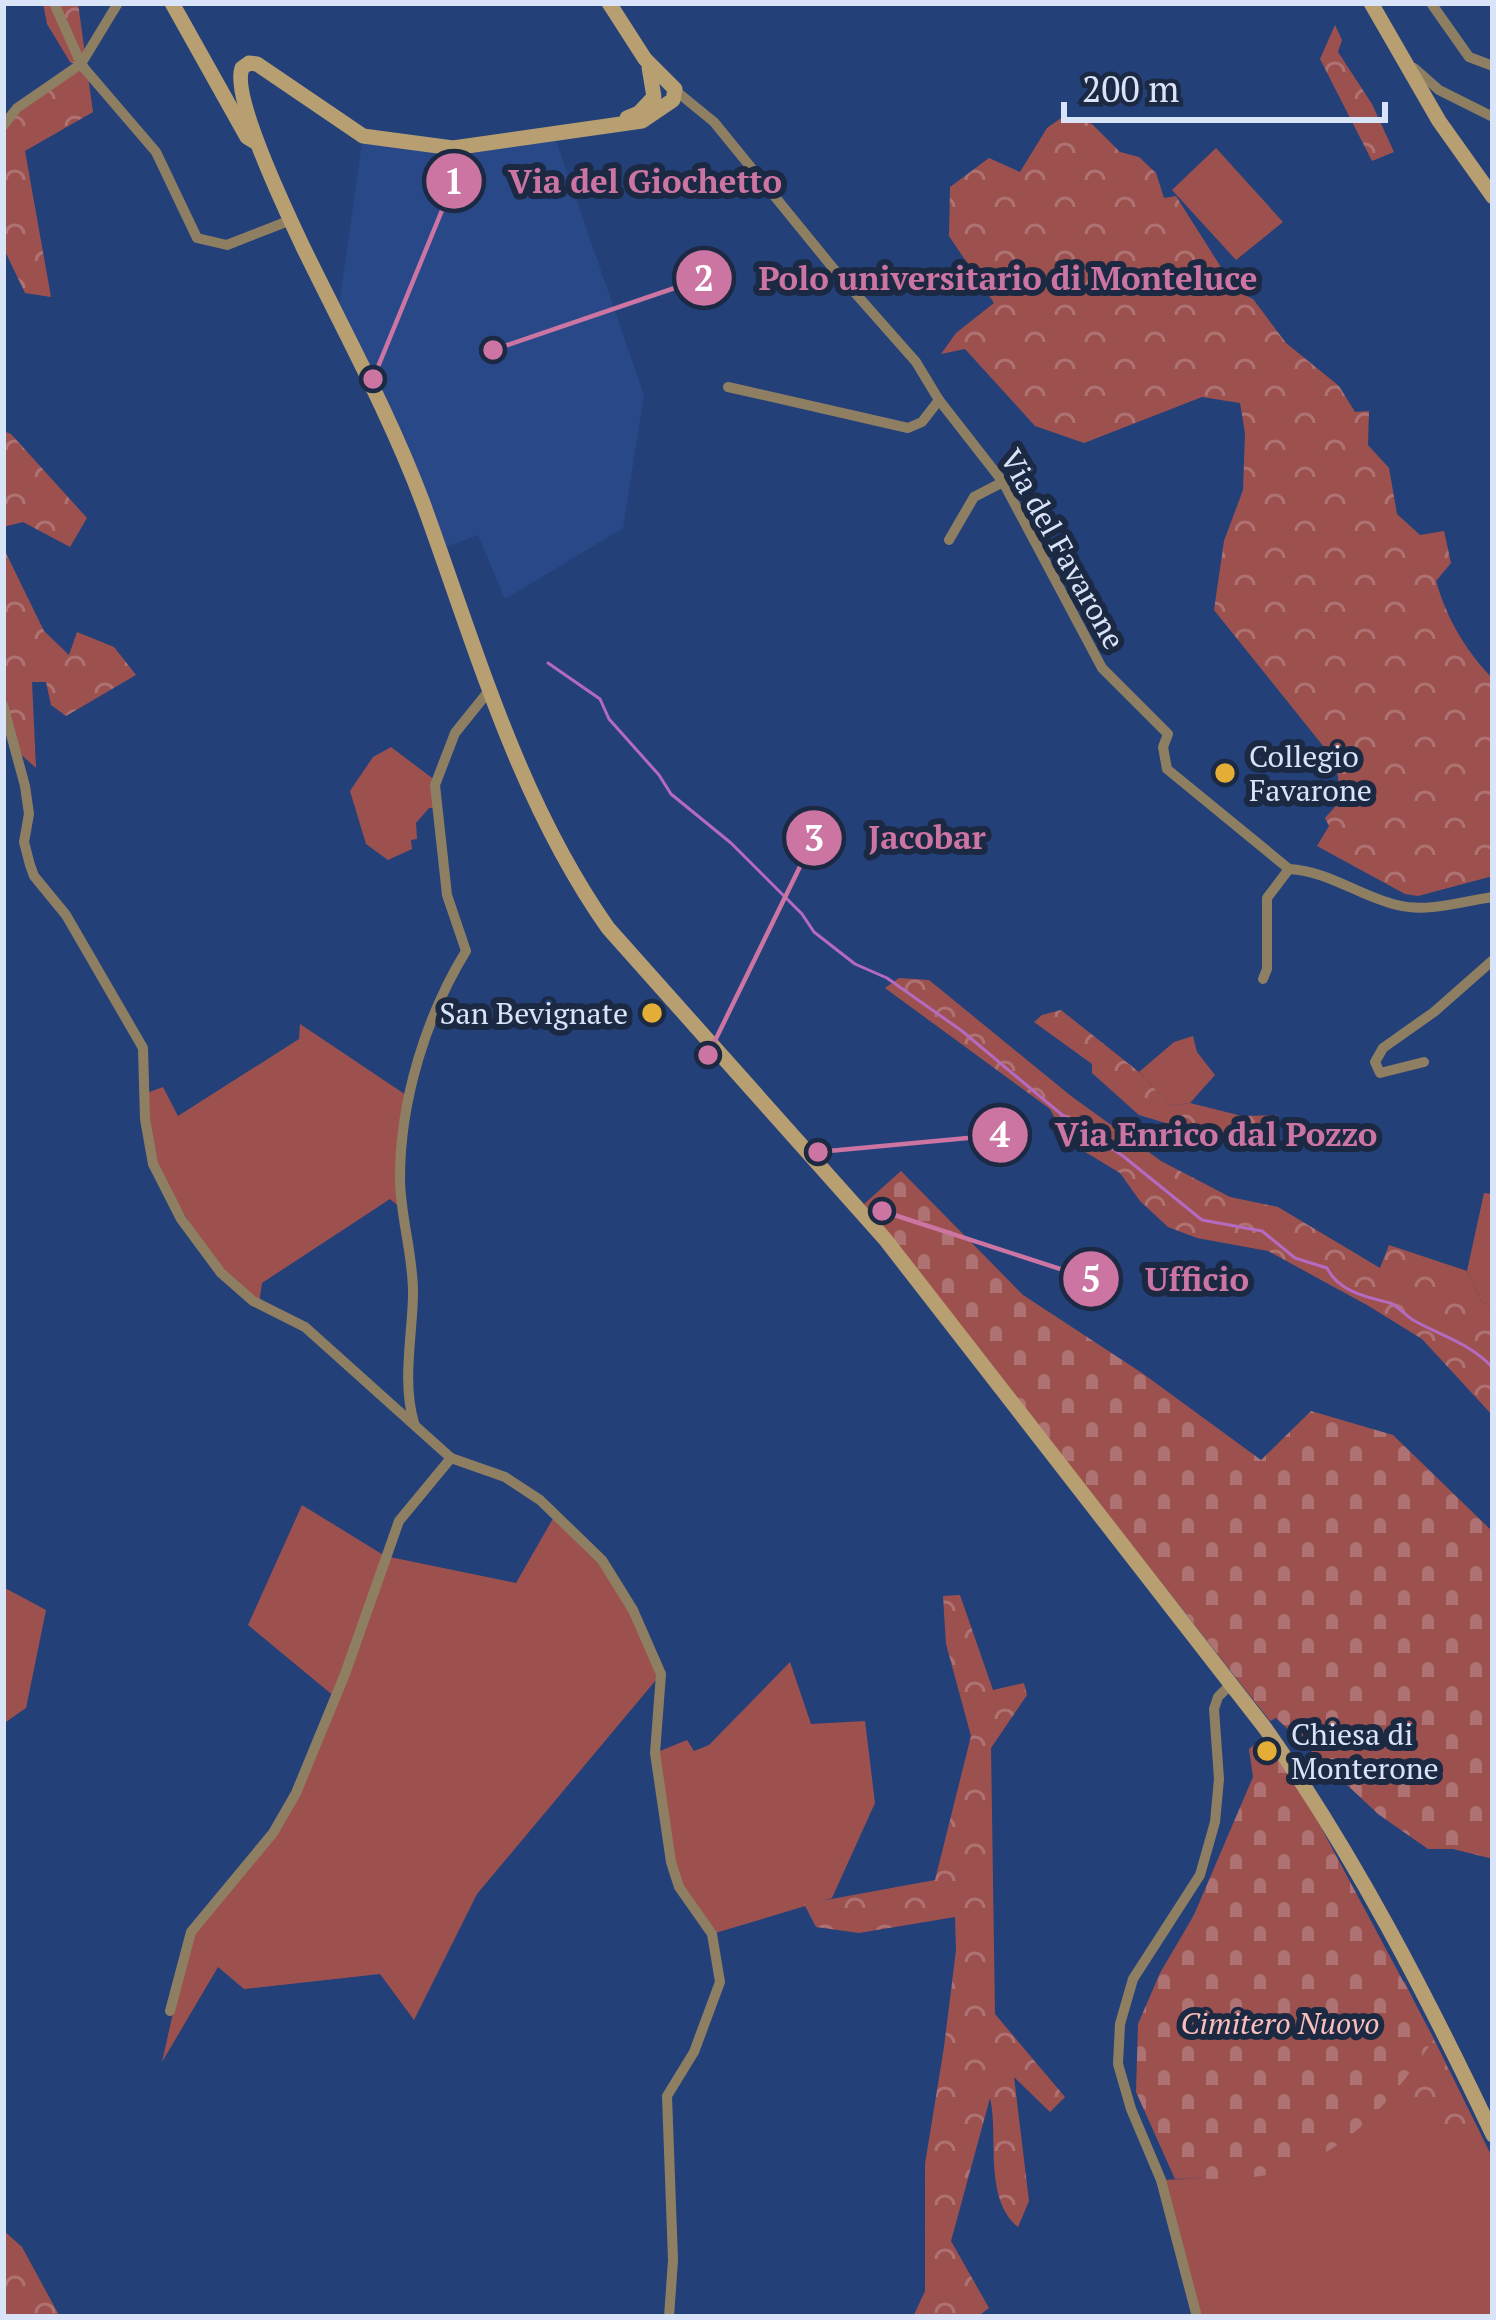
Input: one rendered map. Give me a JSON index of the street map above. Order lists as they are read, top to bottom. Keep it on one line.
{"streets":{"street":["Via del Favarone"]},"parks":["Cimitero Nuovo"],"places":["Polo universitario di Monteluce","Via del Giochetto","Collegio Favarone","San Bevignate","Jacobar","Via Enrico dal Pozzo","Ufficio","Chiesa di Monterone"],"scale_bar":"200 m"}
